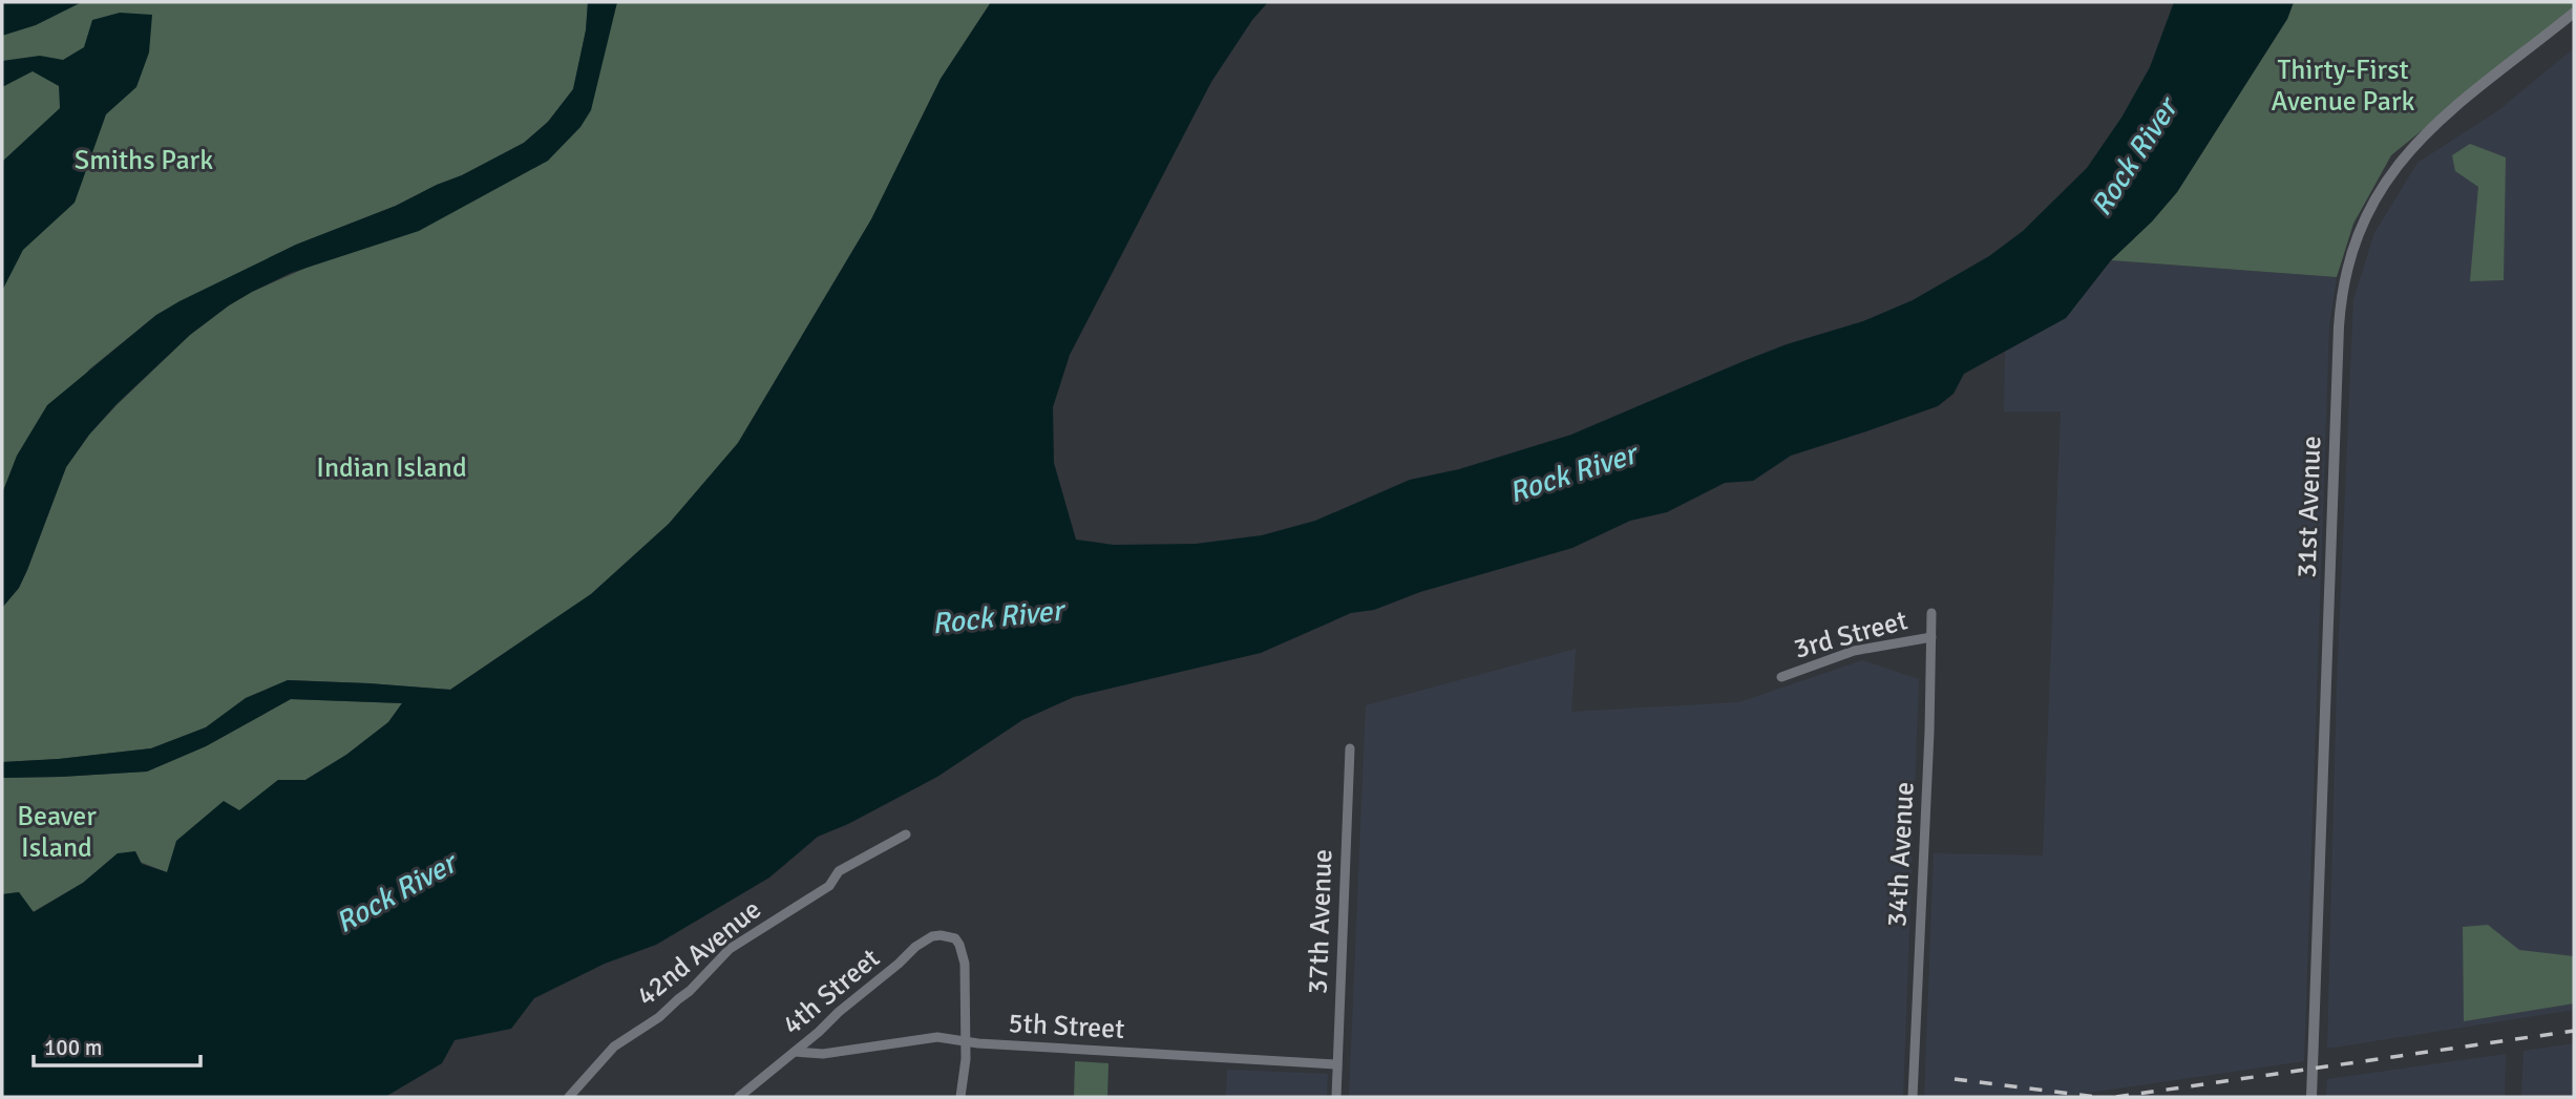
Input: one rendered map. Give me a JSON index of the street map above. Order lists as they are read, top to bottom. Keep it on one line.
{"streets":{"street":["31st Avenue","3rd Street","34th Avenue","37th Avenue","42nd Avenue","4th Street","5th Street"]},"crossings":[["3rd Street","34th Avenue"],["37th Avenue","5th Street"],["4th Street","5th Street"]],"water":["Rock River"],"parks":["Thirty-First Avenue Park","Smiths Park","Indian Island","Beaver Island"],"scale_bar":"100 m"}
